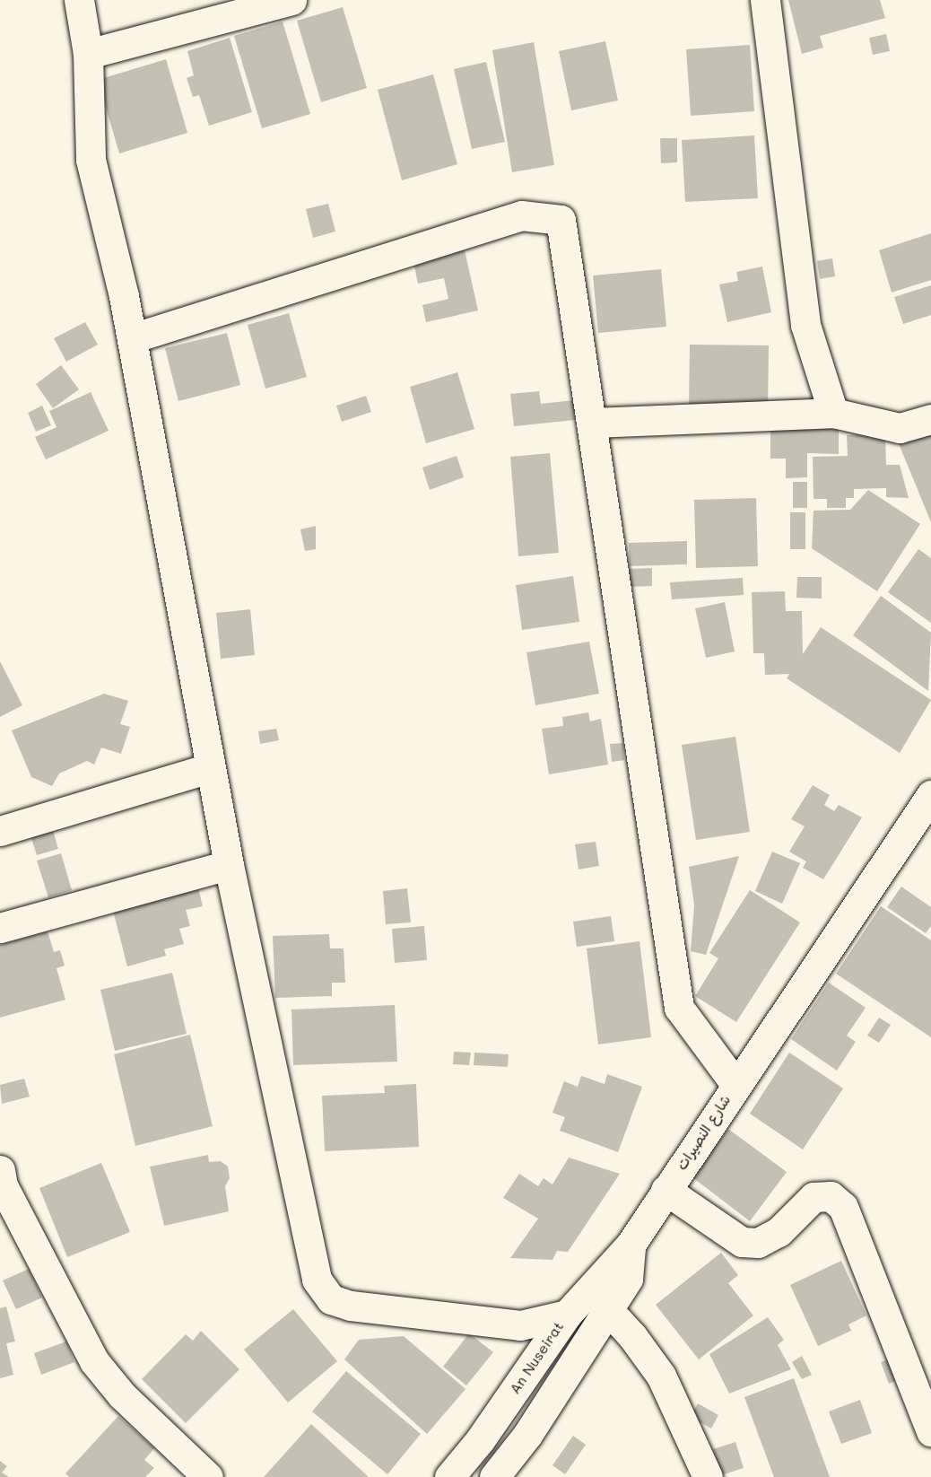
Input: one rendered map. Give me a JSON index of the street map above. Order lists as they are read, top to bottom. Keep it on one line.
{"streets":{"street":["شارع النصيرات","An Nuseirat"]},"crossings":[["شارع النصيرات","An Nuseirat"]]}
